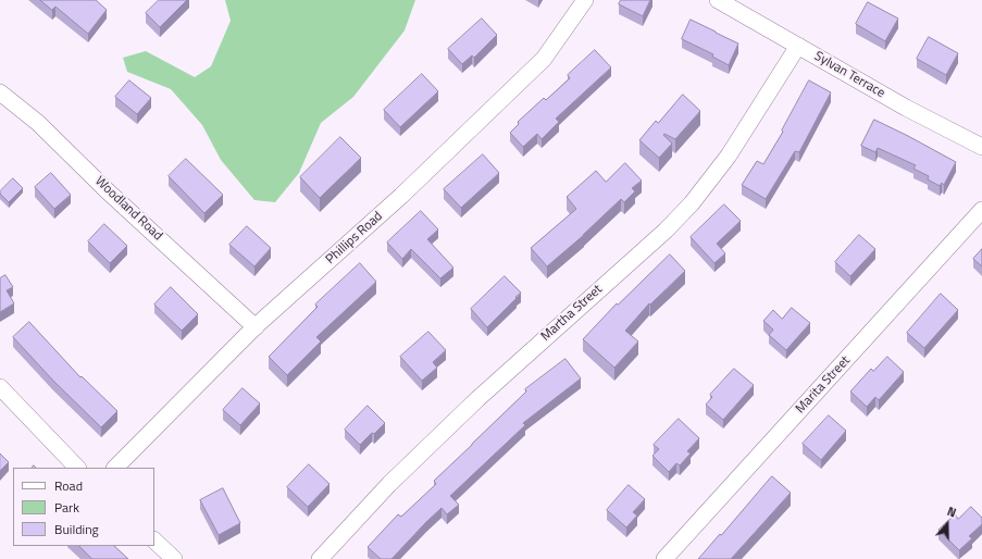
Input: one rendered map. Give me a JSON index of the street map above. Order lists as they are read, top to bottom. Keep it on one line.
{"streets":{"street":["Sylvan Terrace","Woodland Road","Phillips Road","Martha Street","Marita Street"]},"crossings":[["Sylvan Terrace","Martha Street"],["Woodland Road","Phillips Road"]],"legend":["Road","Park","Building"],"north":"top"}
